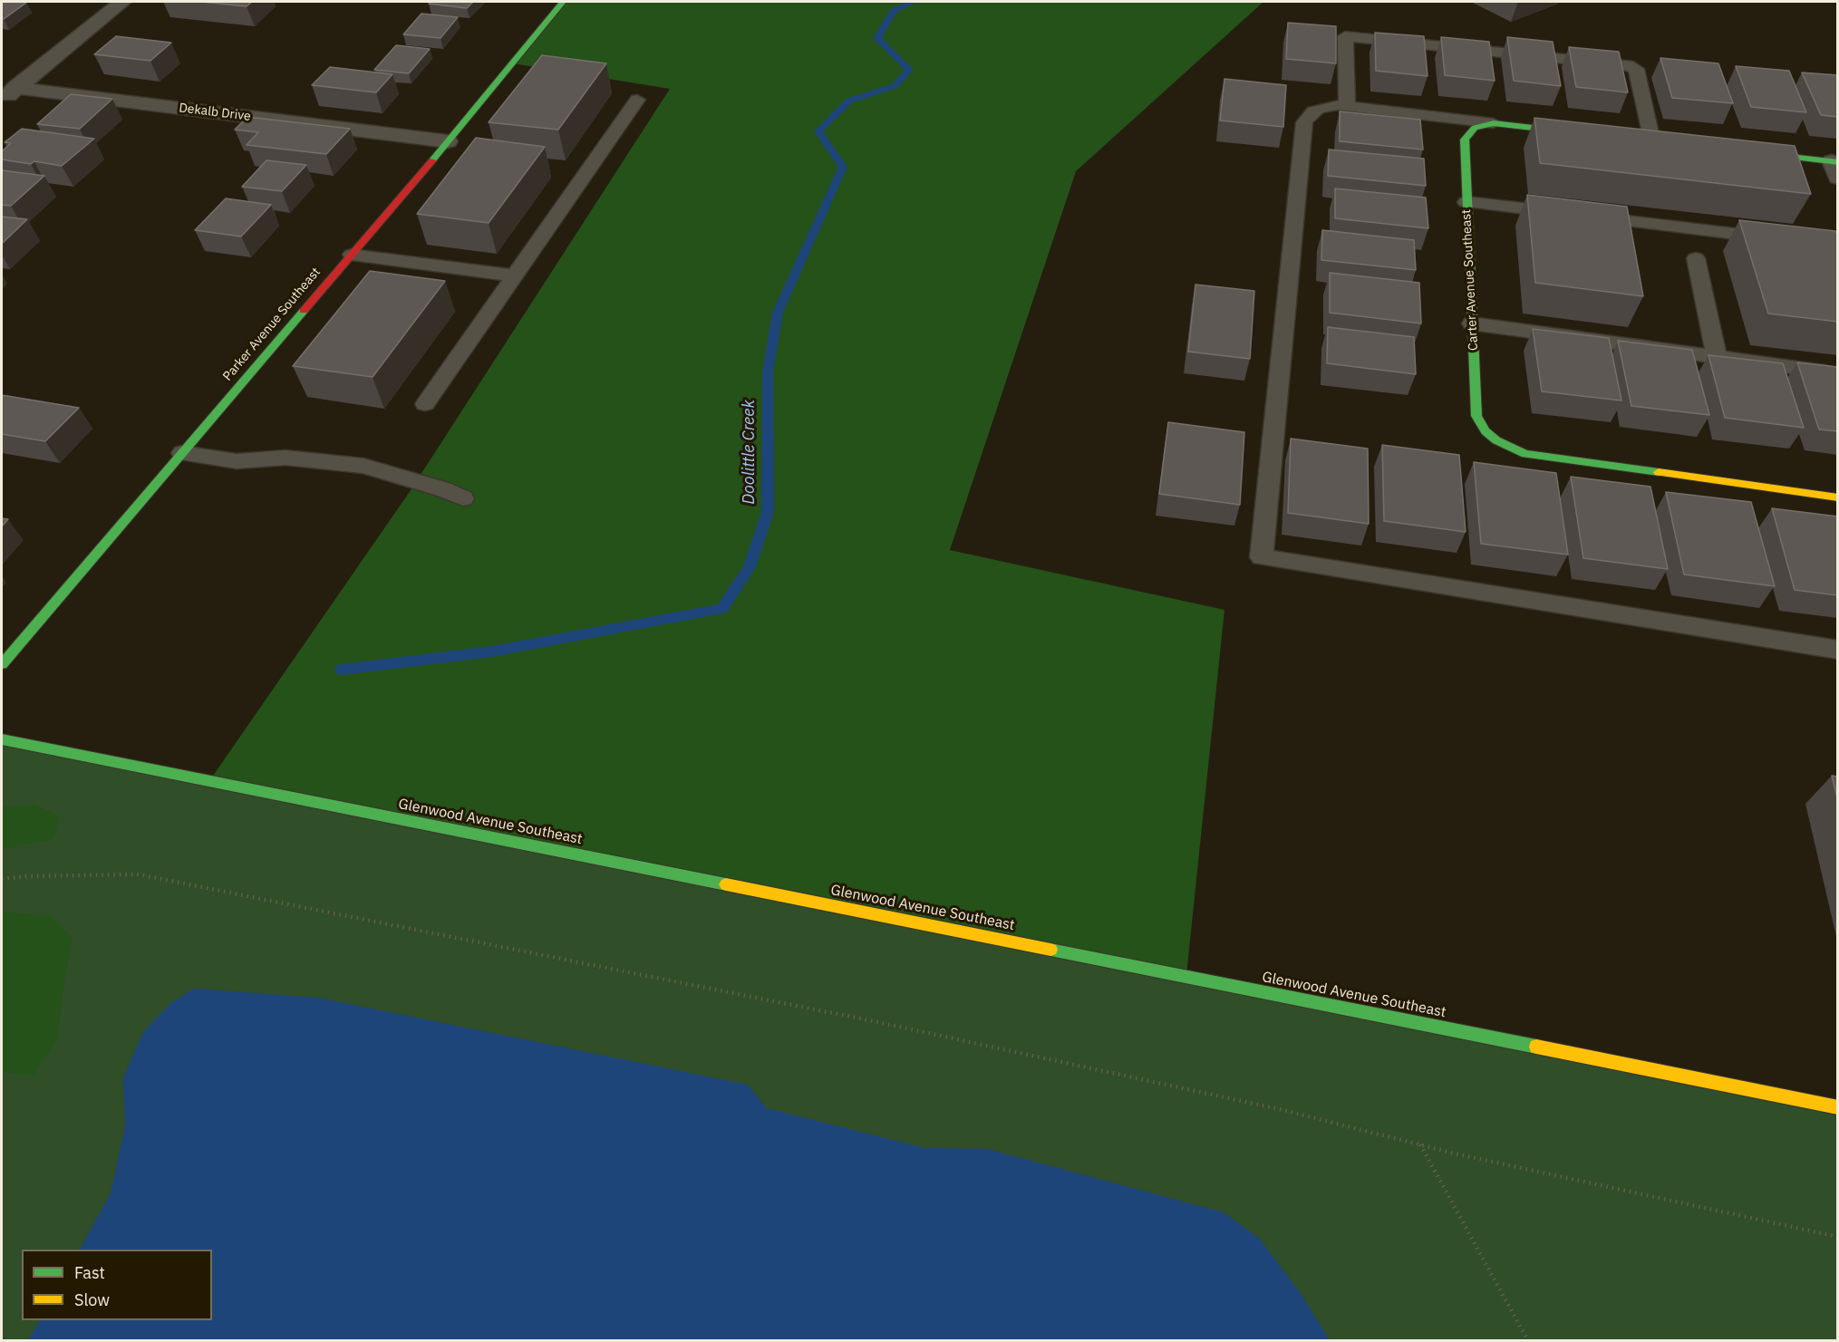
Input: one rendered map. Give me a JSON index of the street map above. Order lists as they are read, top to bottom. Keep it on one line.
{"streets":{"street":["Dekalb Drive","Carter Avenue Southeast","Parker Avenue Southeast","Glenwood Avenue Southeast"]},"crossings":[["Dekalb Drive","Parker Avenue Southeast"]],"water":["Doolittle Creek"],"legend":["Fast","Slow"]}
